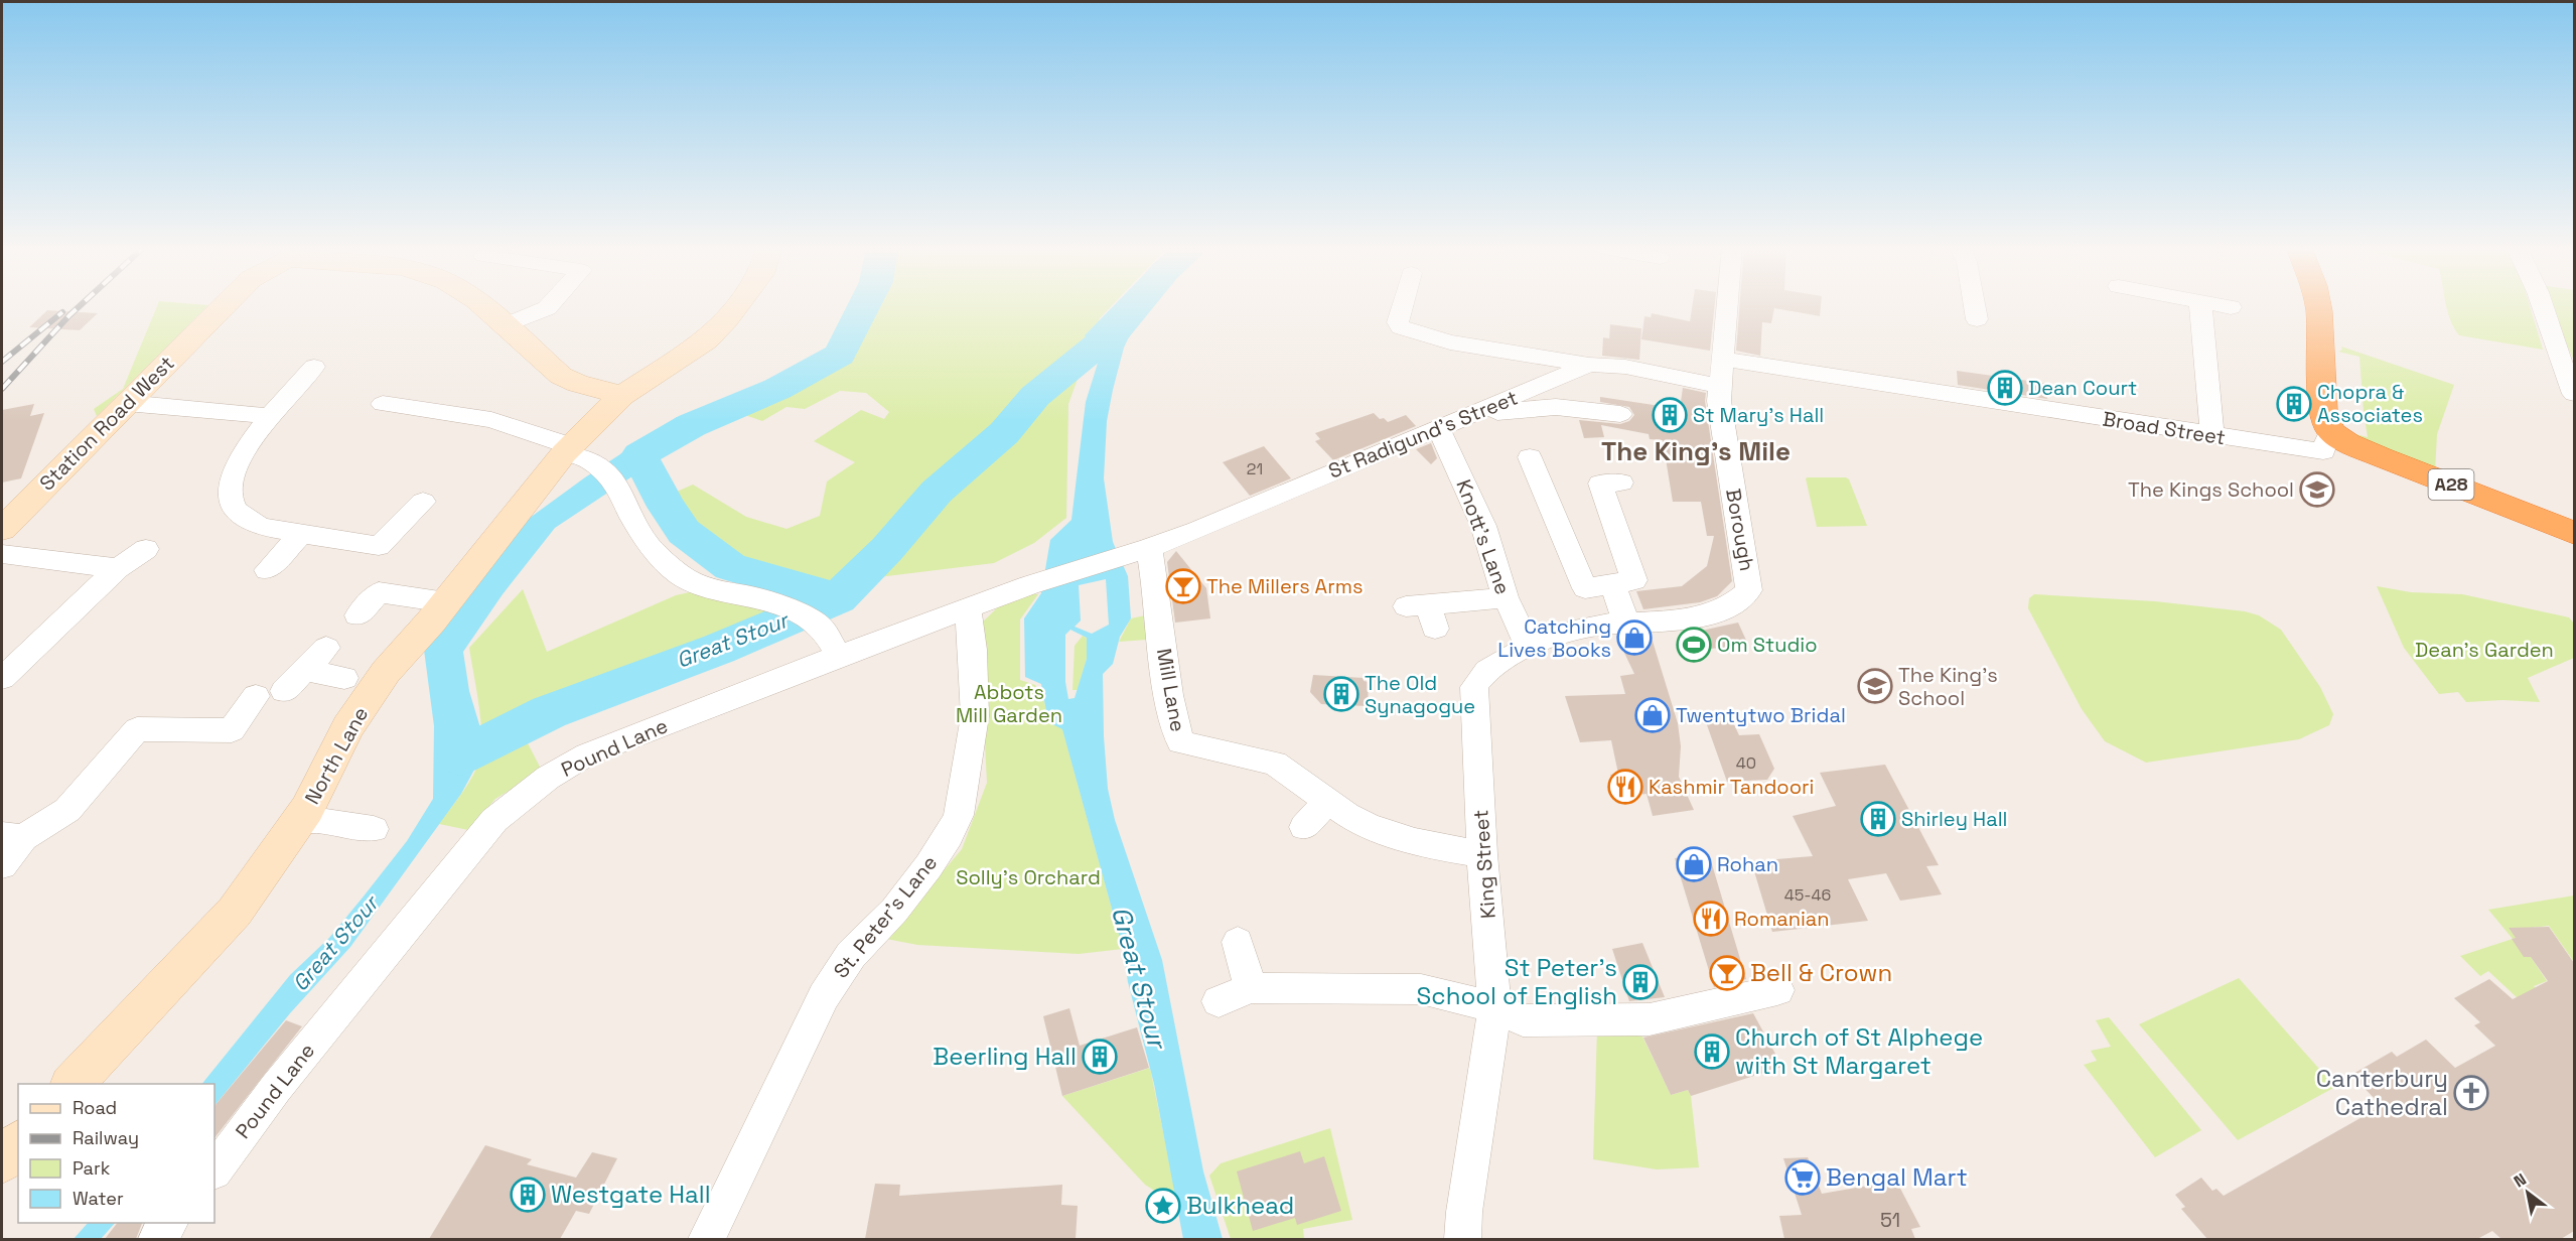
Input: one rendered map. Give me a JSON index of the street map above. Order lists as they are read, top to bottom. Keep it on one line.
{"streets":{"highway":["A28"],"main road":["Station Road West","North Lane"],"street":["Broad Street","St Radigund's Street","Borough","Knott's Lane","Mill Lane","Pound Lane","King Street","St. Peter's Lane"]},"crossings":[["Station Road West","North Lane"],["Broad Street","A28"],["St Radigund's Street","Borough"],["St Radigund's Street","Knott's Lane"],["St Radigund's Street","Mill Lane"],["St Radigund's Street","Pound Lane"],["Borough","King Street"],["Knott's Lane","King Street"],["Mill Lane","Pound Lane"],["Mill Lane","King Street"],["Pound Lane","St. Peter's Lane"]],"districts":["The King's Mile"],"water":["Great Stour"],"parks":["Dean's Garden","Abbots Mill Garden","Solly's Orchard"],"places":{"building":["Dean Court","Chopra & Associates","St Mary's Hall","The Old Synagogue","Shirley Hall","St Peter's School of English","Church of St Alphege with St Margaret","Beerling Hall","Westgate Hall"],"school or university":["The Kings School","The King's School"],"bar":["The Millers Arms","Bell & Crown"],"shop":["Catching Lives Books","Twentytwo Bridal","Rohan"],"sports":["Om Studio"],"restaurant":["Kashmir Tandoori","Romanian"],"church":["Canterbury Cathedral"],"supermarket":["Bengal Mart"],"place":["Bulkhead"]},"house_numbers":["21","40","45-46","51"],"legend":["Road","Railway","Park","Water"],"north":"top left"}
